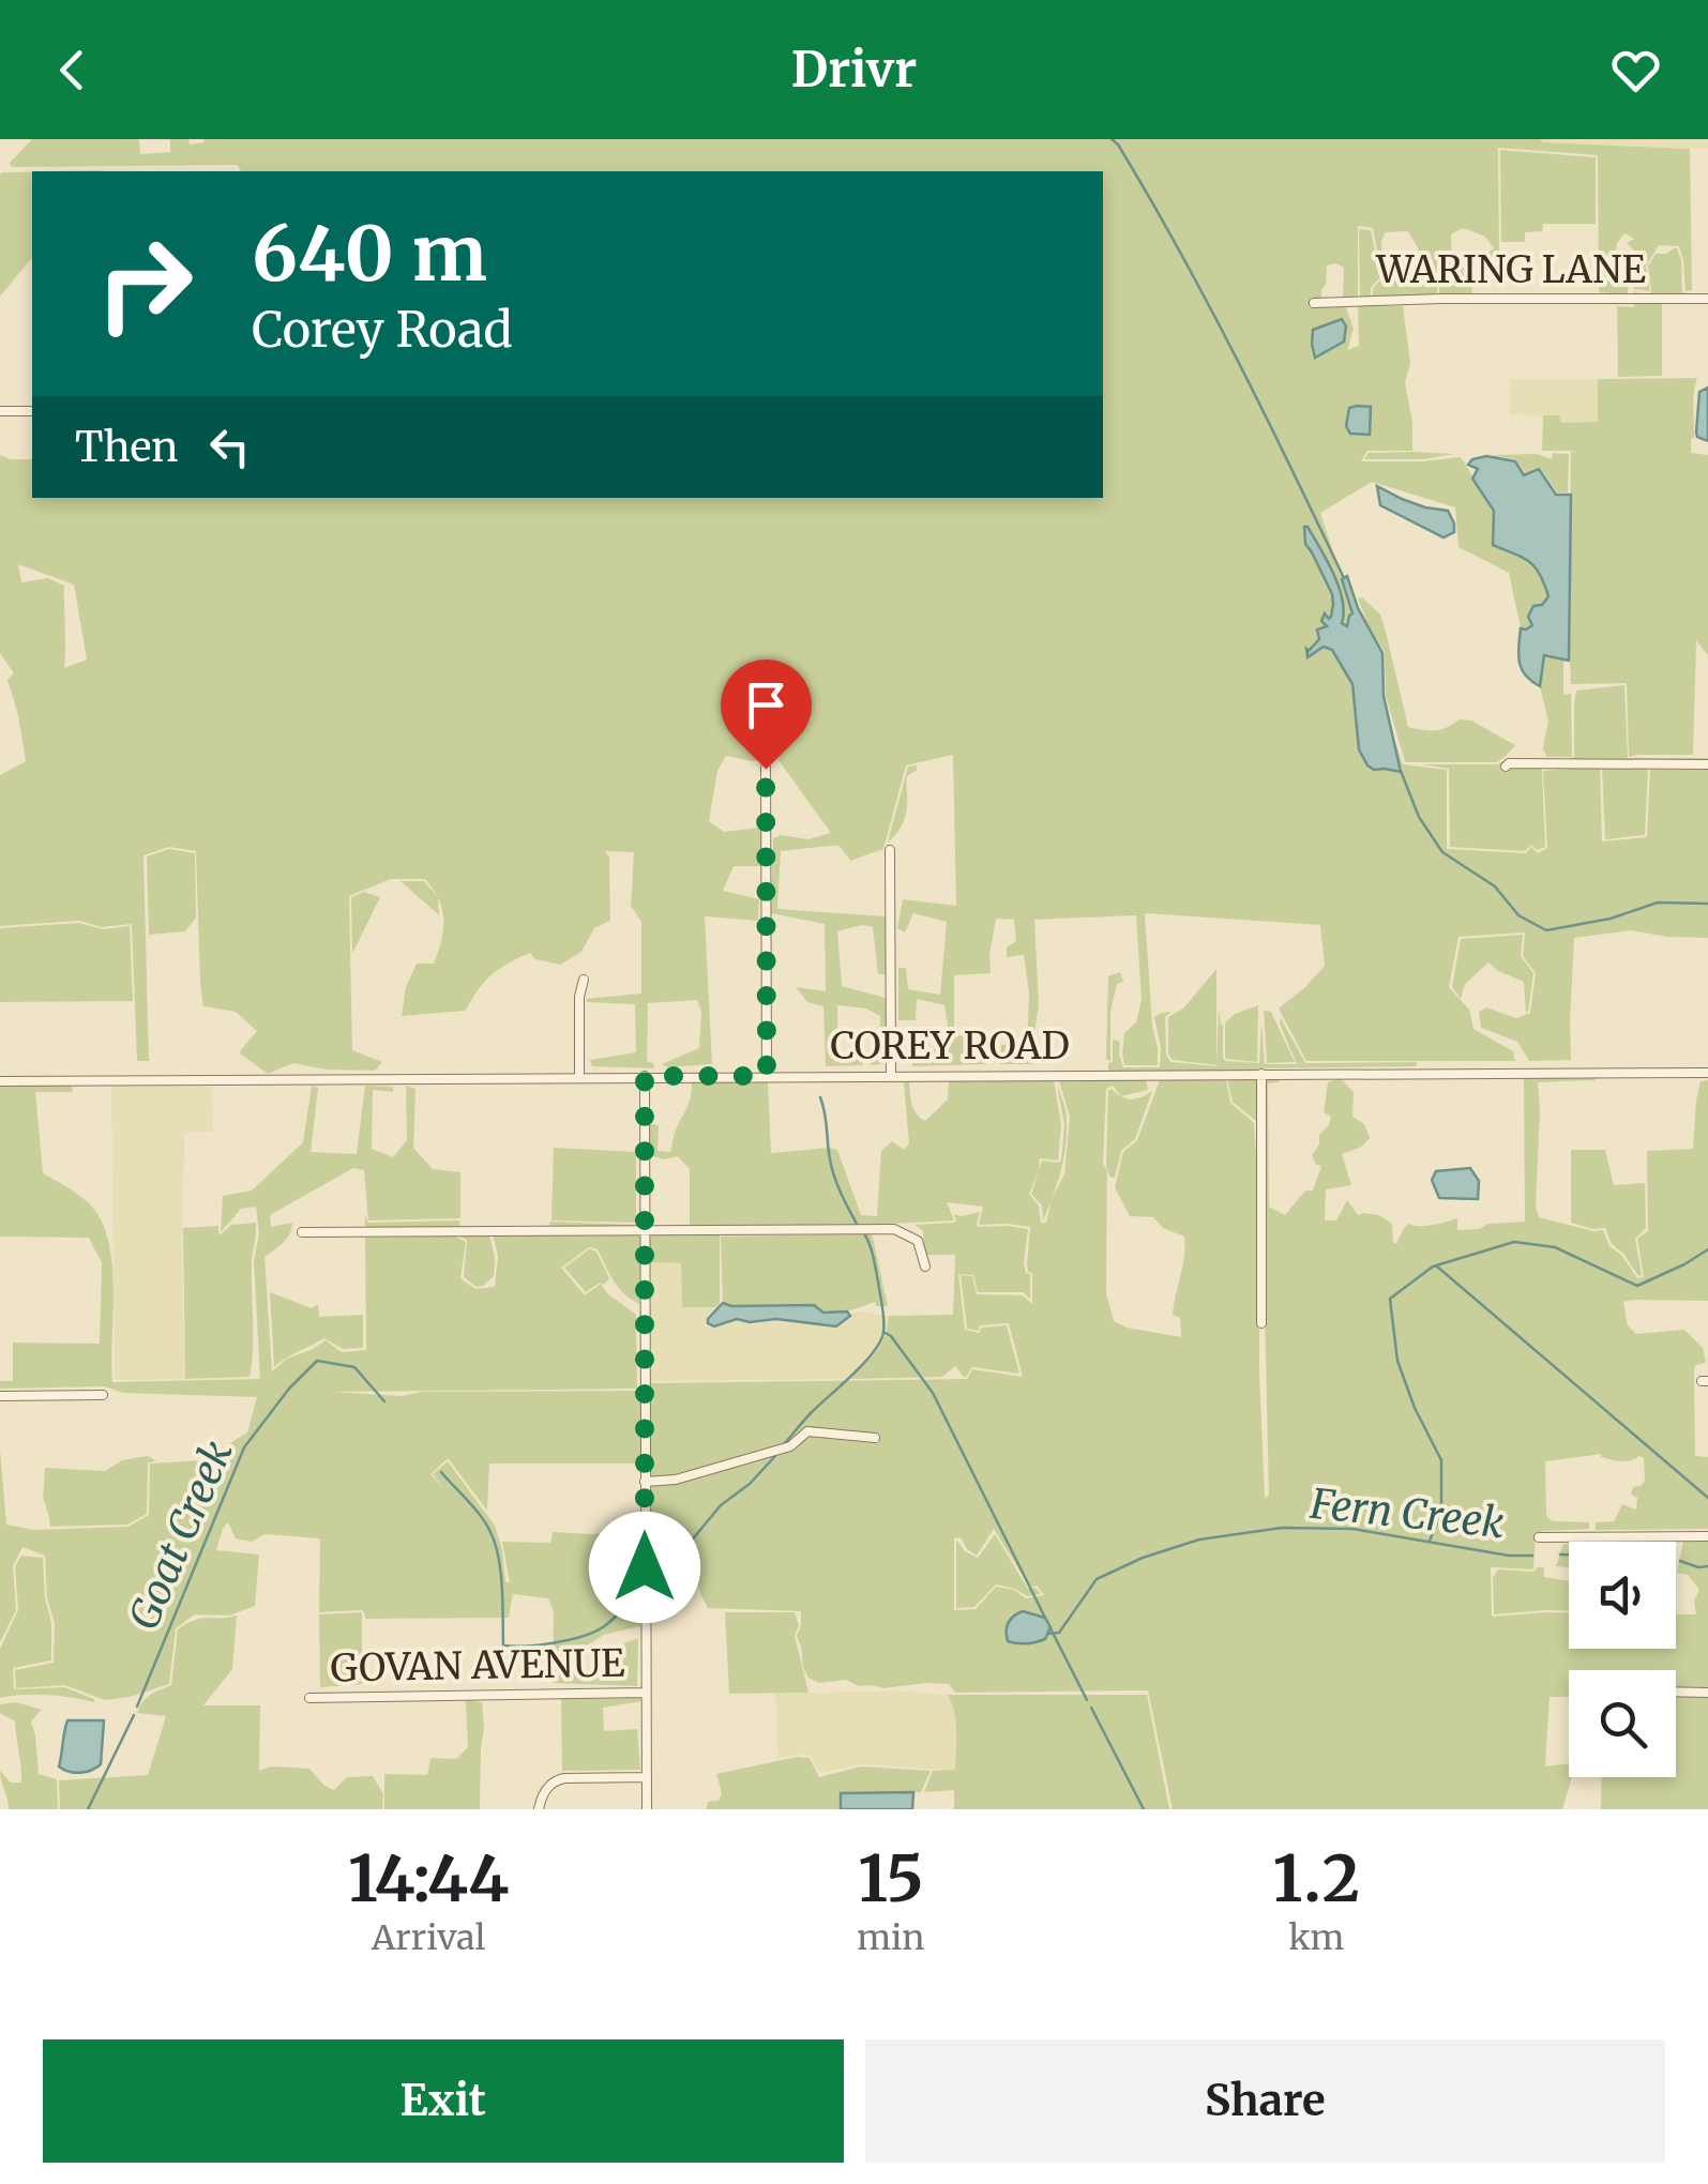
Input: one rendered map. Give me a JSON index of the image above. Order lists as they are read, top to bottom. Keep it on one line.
{"streets":{"street":["WARING LANE","COREY ROAD","GOVAN AVENUE"]},"water":["Fern Creek","Goat Creek"],"page":{"header":"Drivr","turn":["640 m","Corey Road"],"then":"Then","eta":["14:44","Arrival","15","min","1.2","km"],"buttons":["Exit","Share"]}}
